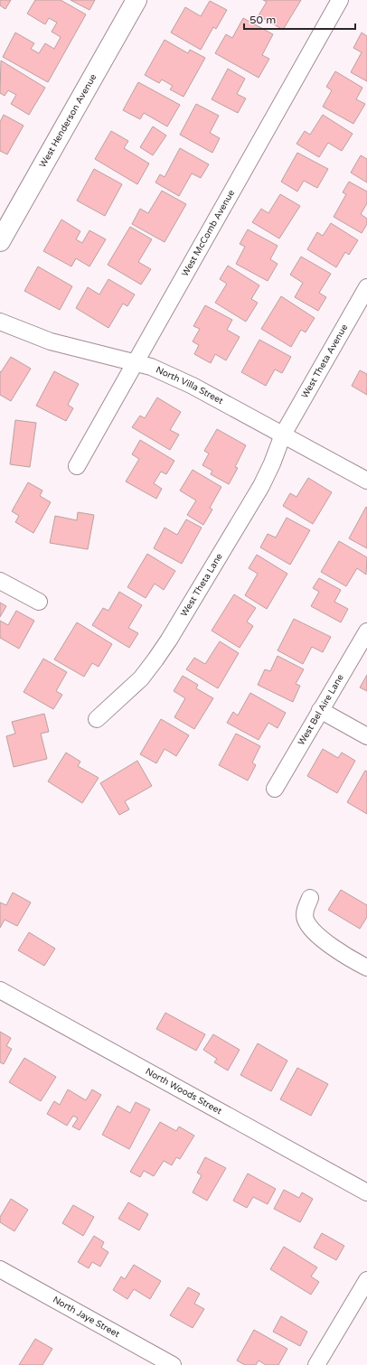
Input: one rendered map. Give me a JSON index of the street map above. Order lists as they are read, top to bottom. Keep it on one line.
{"streets":{"main road":["West Henderson Avenue"],"street":["West McComb Avenue","West Theta Avenue","North Villa Street","West Theta Lane","West Bel Aire Lane","North Woods Street","North Jaye Street"]},"crossings":[["West McComb Avenue","North Villa Street"],["West Theta Avenue","North Villa Street"],["West Theta Avenue","West Theta Lane"],["North Villa Street","West Theta Lane"]],"scale_bar":"50 m"}
